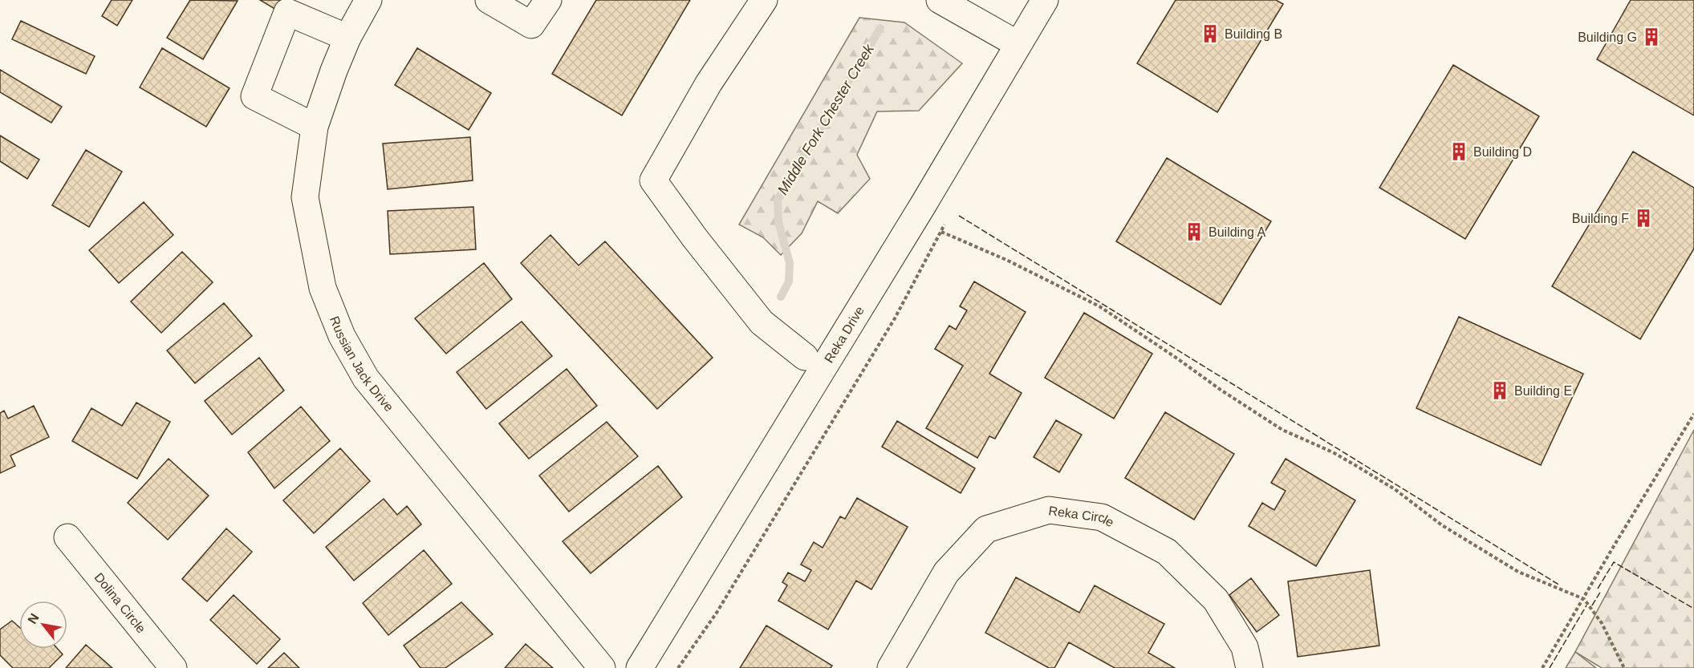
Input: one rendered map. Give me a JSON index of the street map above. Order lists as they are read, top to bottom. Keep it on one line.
{"streets":{"street":["Reka Drive","Russian Jack Drive","Reka Circle","Dolina Circle"]},"water":["Middle Fork Chester Creek"],"places":{"building":["Building B","Building G","Building D","Building F","Building A","Building E"]},"north":"top left"}
